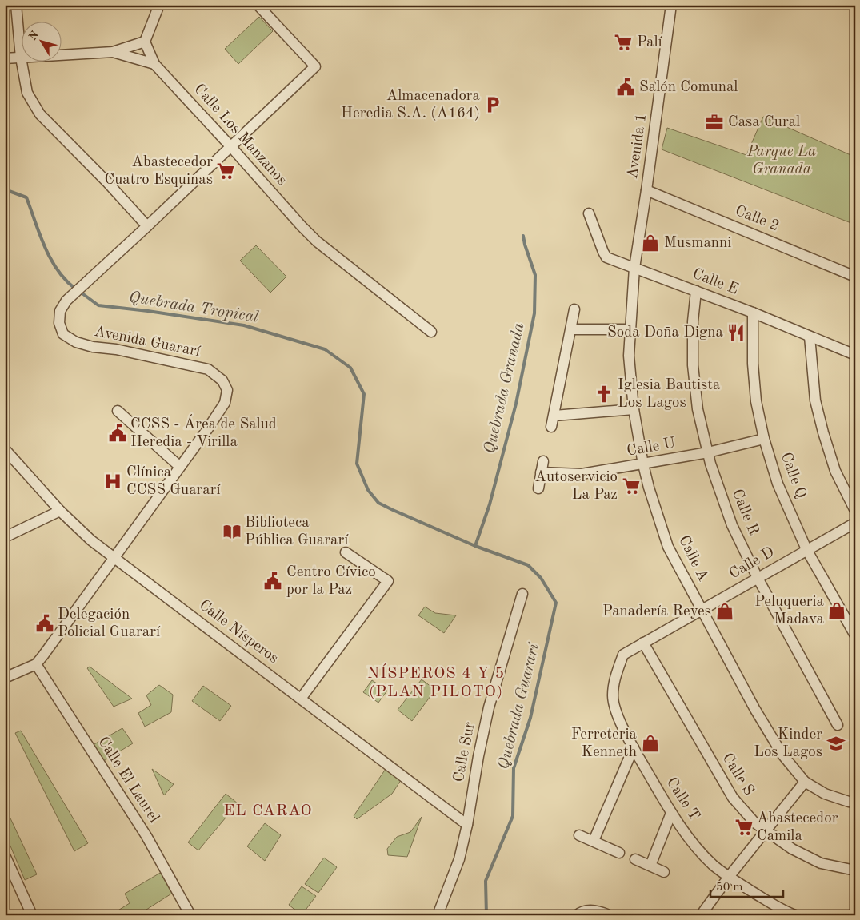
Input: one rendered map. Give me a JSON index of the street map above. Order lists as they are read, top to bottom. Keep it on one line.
{"streets":{"street":["Calle Los Manzanos","Avenida 1","Calle 2","Calle E","Avenida Guararí","Calle U","Calle Q","Calle R","Calle A","Calle D","Calle Nísperos","Calle Sur","Calle S","Calle El Laurel","Calle T"]},"crossings":[["Calle Los Manzanos","Avenida Guararí"],["Avenida 1","Calle 2"],["Avenida 1","Calle E"],["Avenida 1","Calle A"],["Calle E","Calle Q"],["Calle E","Calle R"],["Calle E","Calle A"],["Avenida Guararí","Calle Nísperos"],["Avenida Guararí","Calle El Laurel"],["Calle U","Calle Q"],["Calle U","Calle R"],["Calle U","Calle A"],["Calle Q","Calle D"],["Calle R","Calle D"],["Calle A","Calle D"],["Calle D","Calle S"],["Calle D","Calle T"],["Calle Nísperos","Calle Sur"]],"districts":["NÍSPEROS 4 Y 5 (PLAN PILOTO)","EL CARAO"],"water":["Quebrada Tropical","Quebrada Granada","Quebrada Guararí"],"parks":["Parque La Granada"],"places":{"supermarket":["Palí","Abastecedor Cuatro Esquinas","Autoservicio La Paz","Abastecedor Camila"],"public building":["Salón Comunal","CCSS - Área de Salud Heredia - Virilla","Centro Cívico por la Paz","Delegación Policial Guararí"],"parking":["Almacenadora Heredia S.A. (A164)"],"office":["Casa Cural"],"shop":["Musmanni","Peluqueria Madava","Panadería Reyes","Ferreteria Kenneth"],"restaurant":["Soda Doña Digna"],"church":["Iglesia Bautista Los Lagos"],"hospital":["Clínica CCSS Guararí"],"library":["Biblioteca Pública Guararí"],"school or university":["Kinder Los Lagos"]},"scale_bar":"50 m","north":"top left"}
